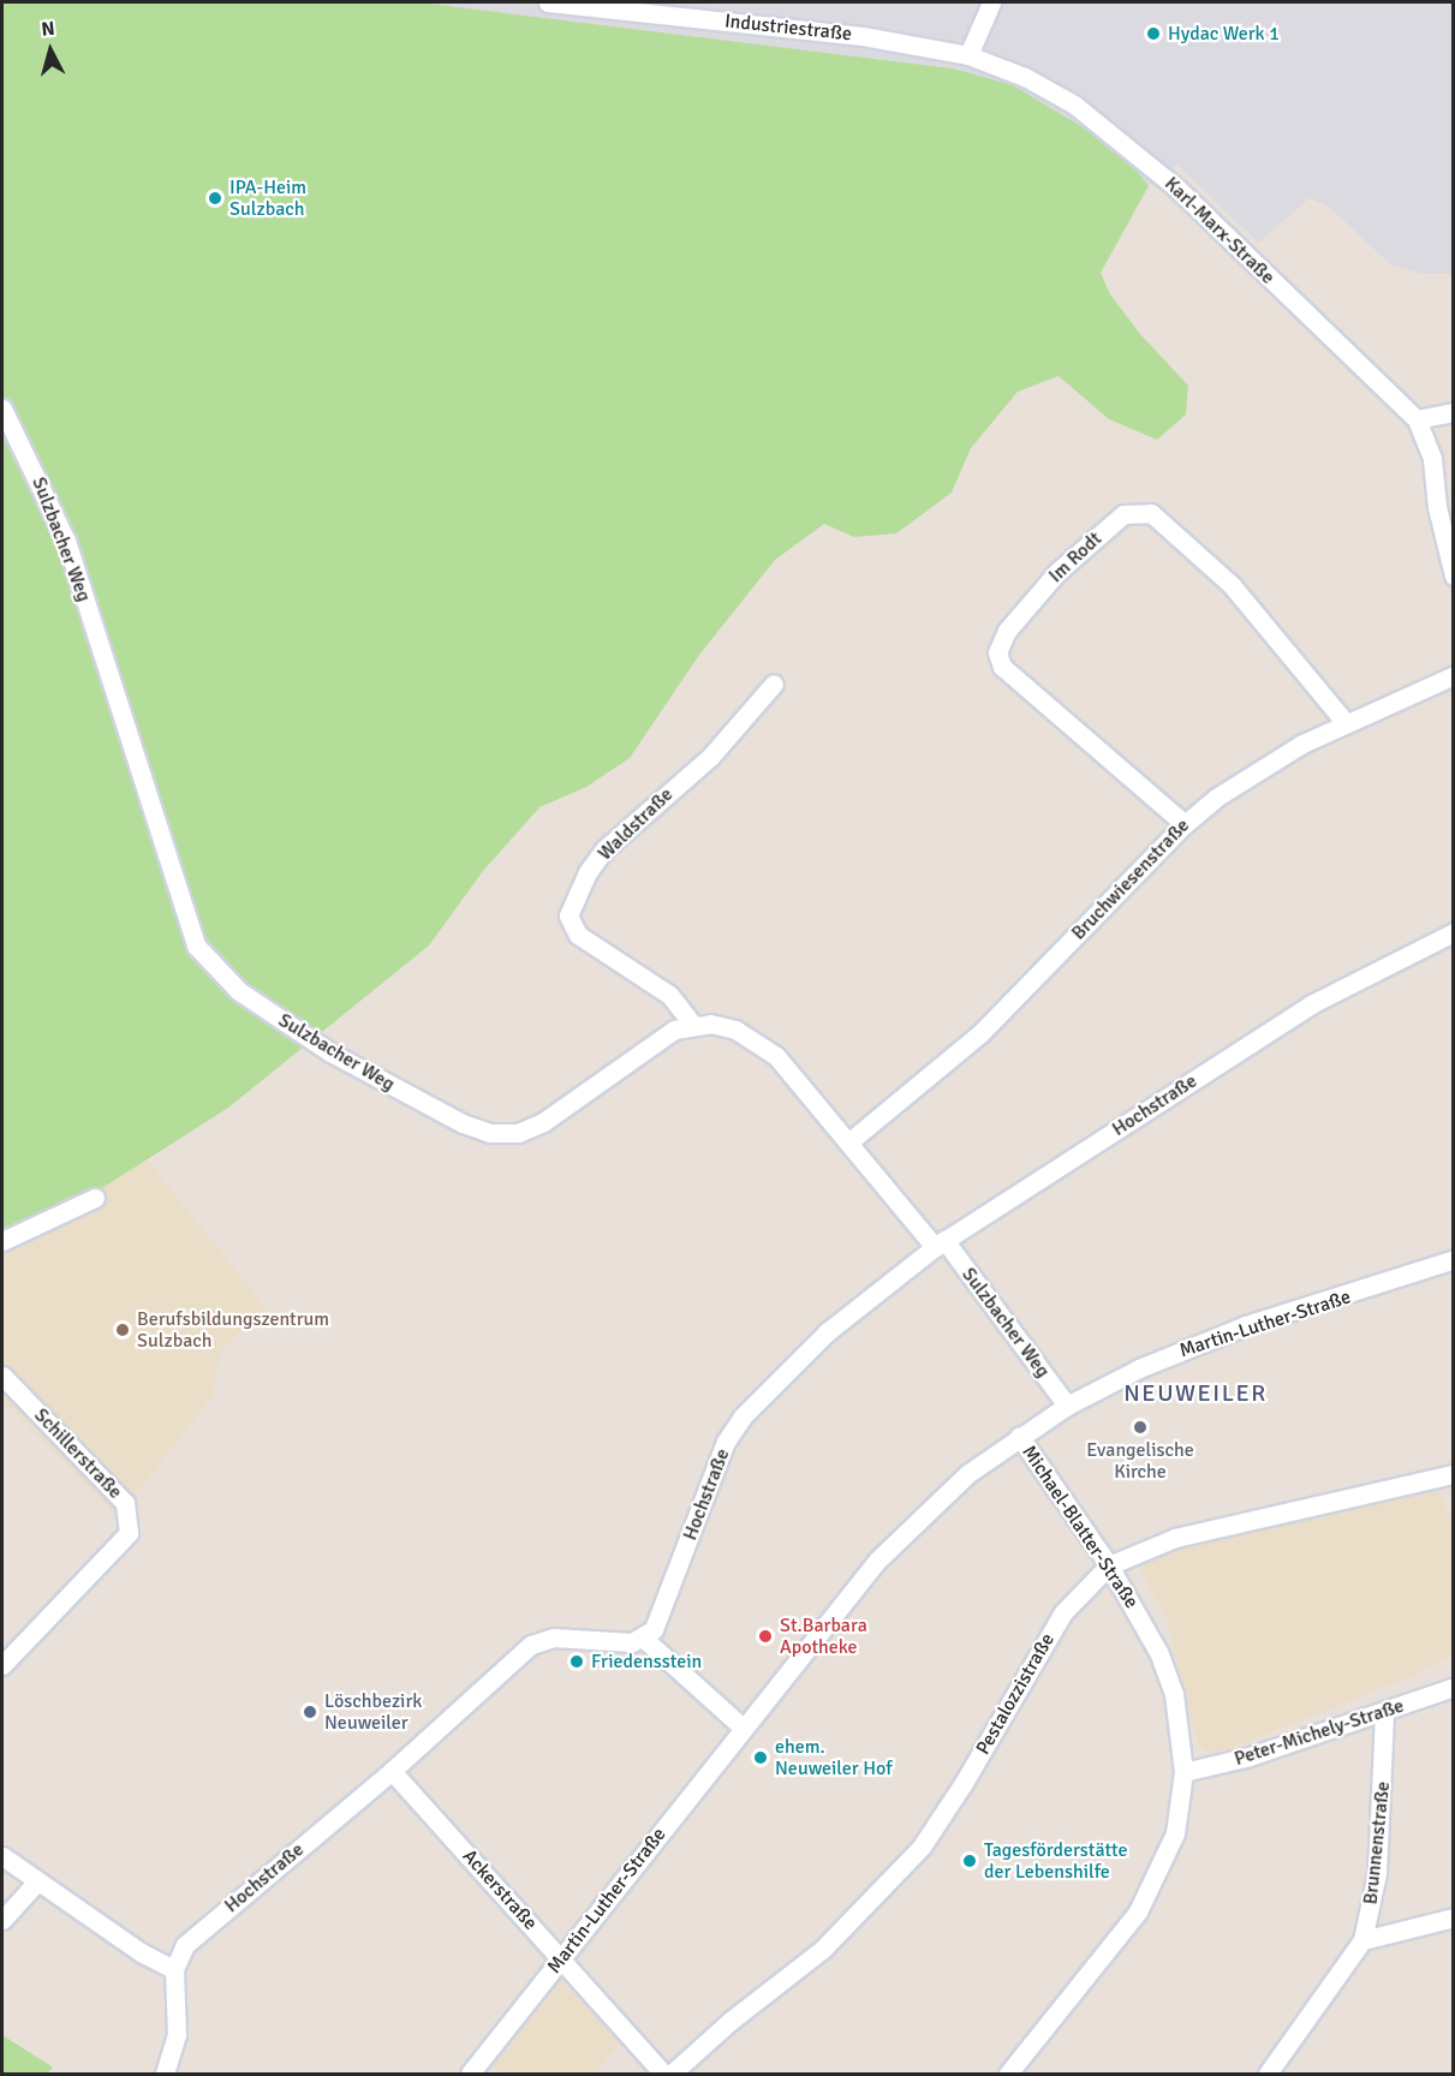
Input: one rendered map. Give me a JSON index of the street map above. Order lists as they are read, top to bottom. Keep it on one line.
{"streets":{"street":["Industriestraße","Karl-Marx-Straße","Sulzbacher Weg","Im Rodt","Waldstraße","Bruchwiesenstraße","Hochstraße","Martin-Luther-Straße","Schillerstraße","Michael-Blatter-Straße","Pestalozzistraße","Peter-Michely-Straße","Brunnenstraße","Ackerstraße"]},"crossings":[["Industriestraße","Karl-Marx-Straße"],["Sulzbacher Weg","Waldstraße"],["Sulzbacher Weg","Bruchwiesenstraße"],["Sulzbacher Weg","Hochstraße"],["Sulzbacher Weg","Martin-Luther-Straße"],["Im Rodt","Bruchwiesenstraße"],["Hochstraße","Ackerstraße"],["Martin-Luther-Straße","Michael-Blatter-Straße"],["Martin-Luther-Straße","Ackerstraße"],["Michael-Blatter-Straße","Pestalozzistraße"],["Michael-Blatter-Straße","Peter-Michely-Straße"],["Peter-Michely-Straße","Brunnenstraße"]],"districts":["NEUWEILER"],"places":["Hydac Werk 1","IPA-Heim Sulzbach","Berufsbildungszentrum Sulzbach","Evangelische Kirche","St.Barbara Apotheke","Friedensstein","Löschbezirk Neuweiler","ehem. Neuweiler Hof","Tagesförderstätte der Lebenshilfe"],"north":"top"}
